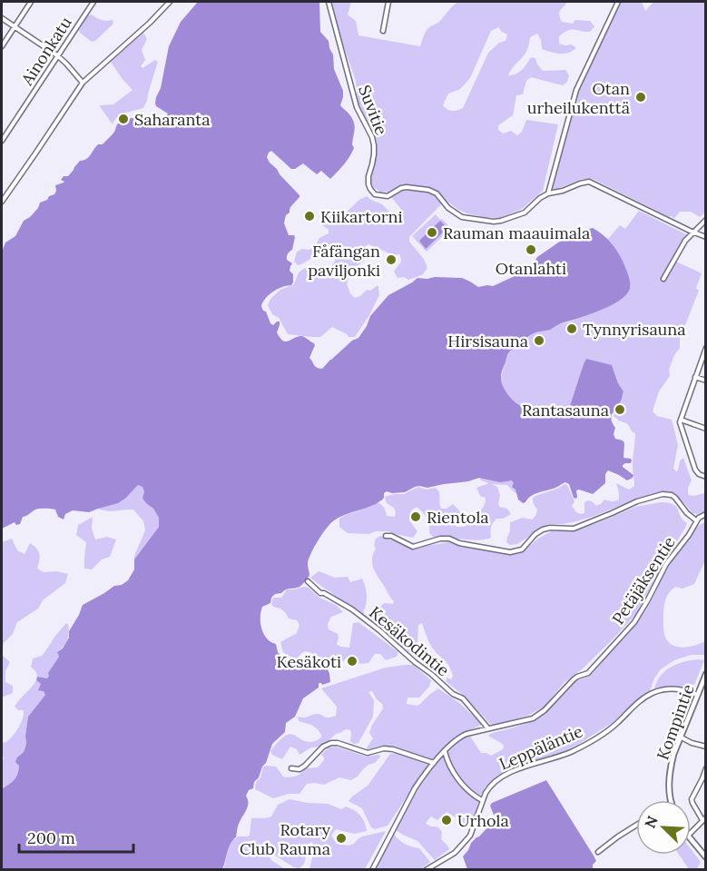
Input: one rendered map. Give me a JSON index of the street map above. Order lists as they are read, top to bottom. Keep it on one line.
{"streets":{"street":["Ainonkatu","Suvitie","Petäjäksentie","Kesäkodintie","Kompintie","Leppäläntie"]},"crossings":[["Petäjäksentie","Kesäkodintie"],["Kompintie","Leppäläntie"]],"places":["Otan urheilukenttä","Saharanta","Kiikartorni","Rauman maauimala","Otanlahti","Fåfängan paviljonki","Tynnyrisauna","Hirsisauna","Rantasauna","Rientola","Kesäkoti","Urhola","Rotary Club Rauma"],"scale_bar":"200 m","north":"top left"}
